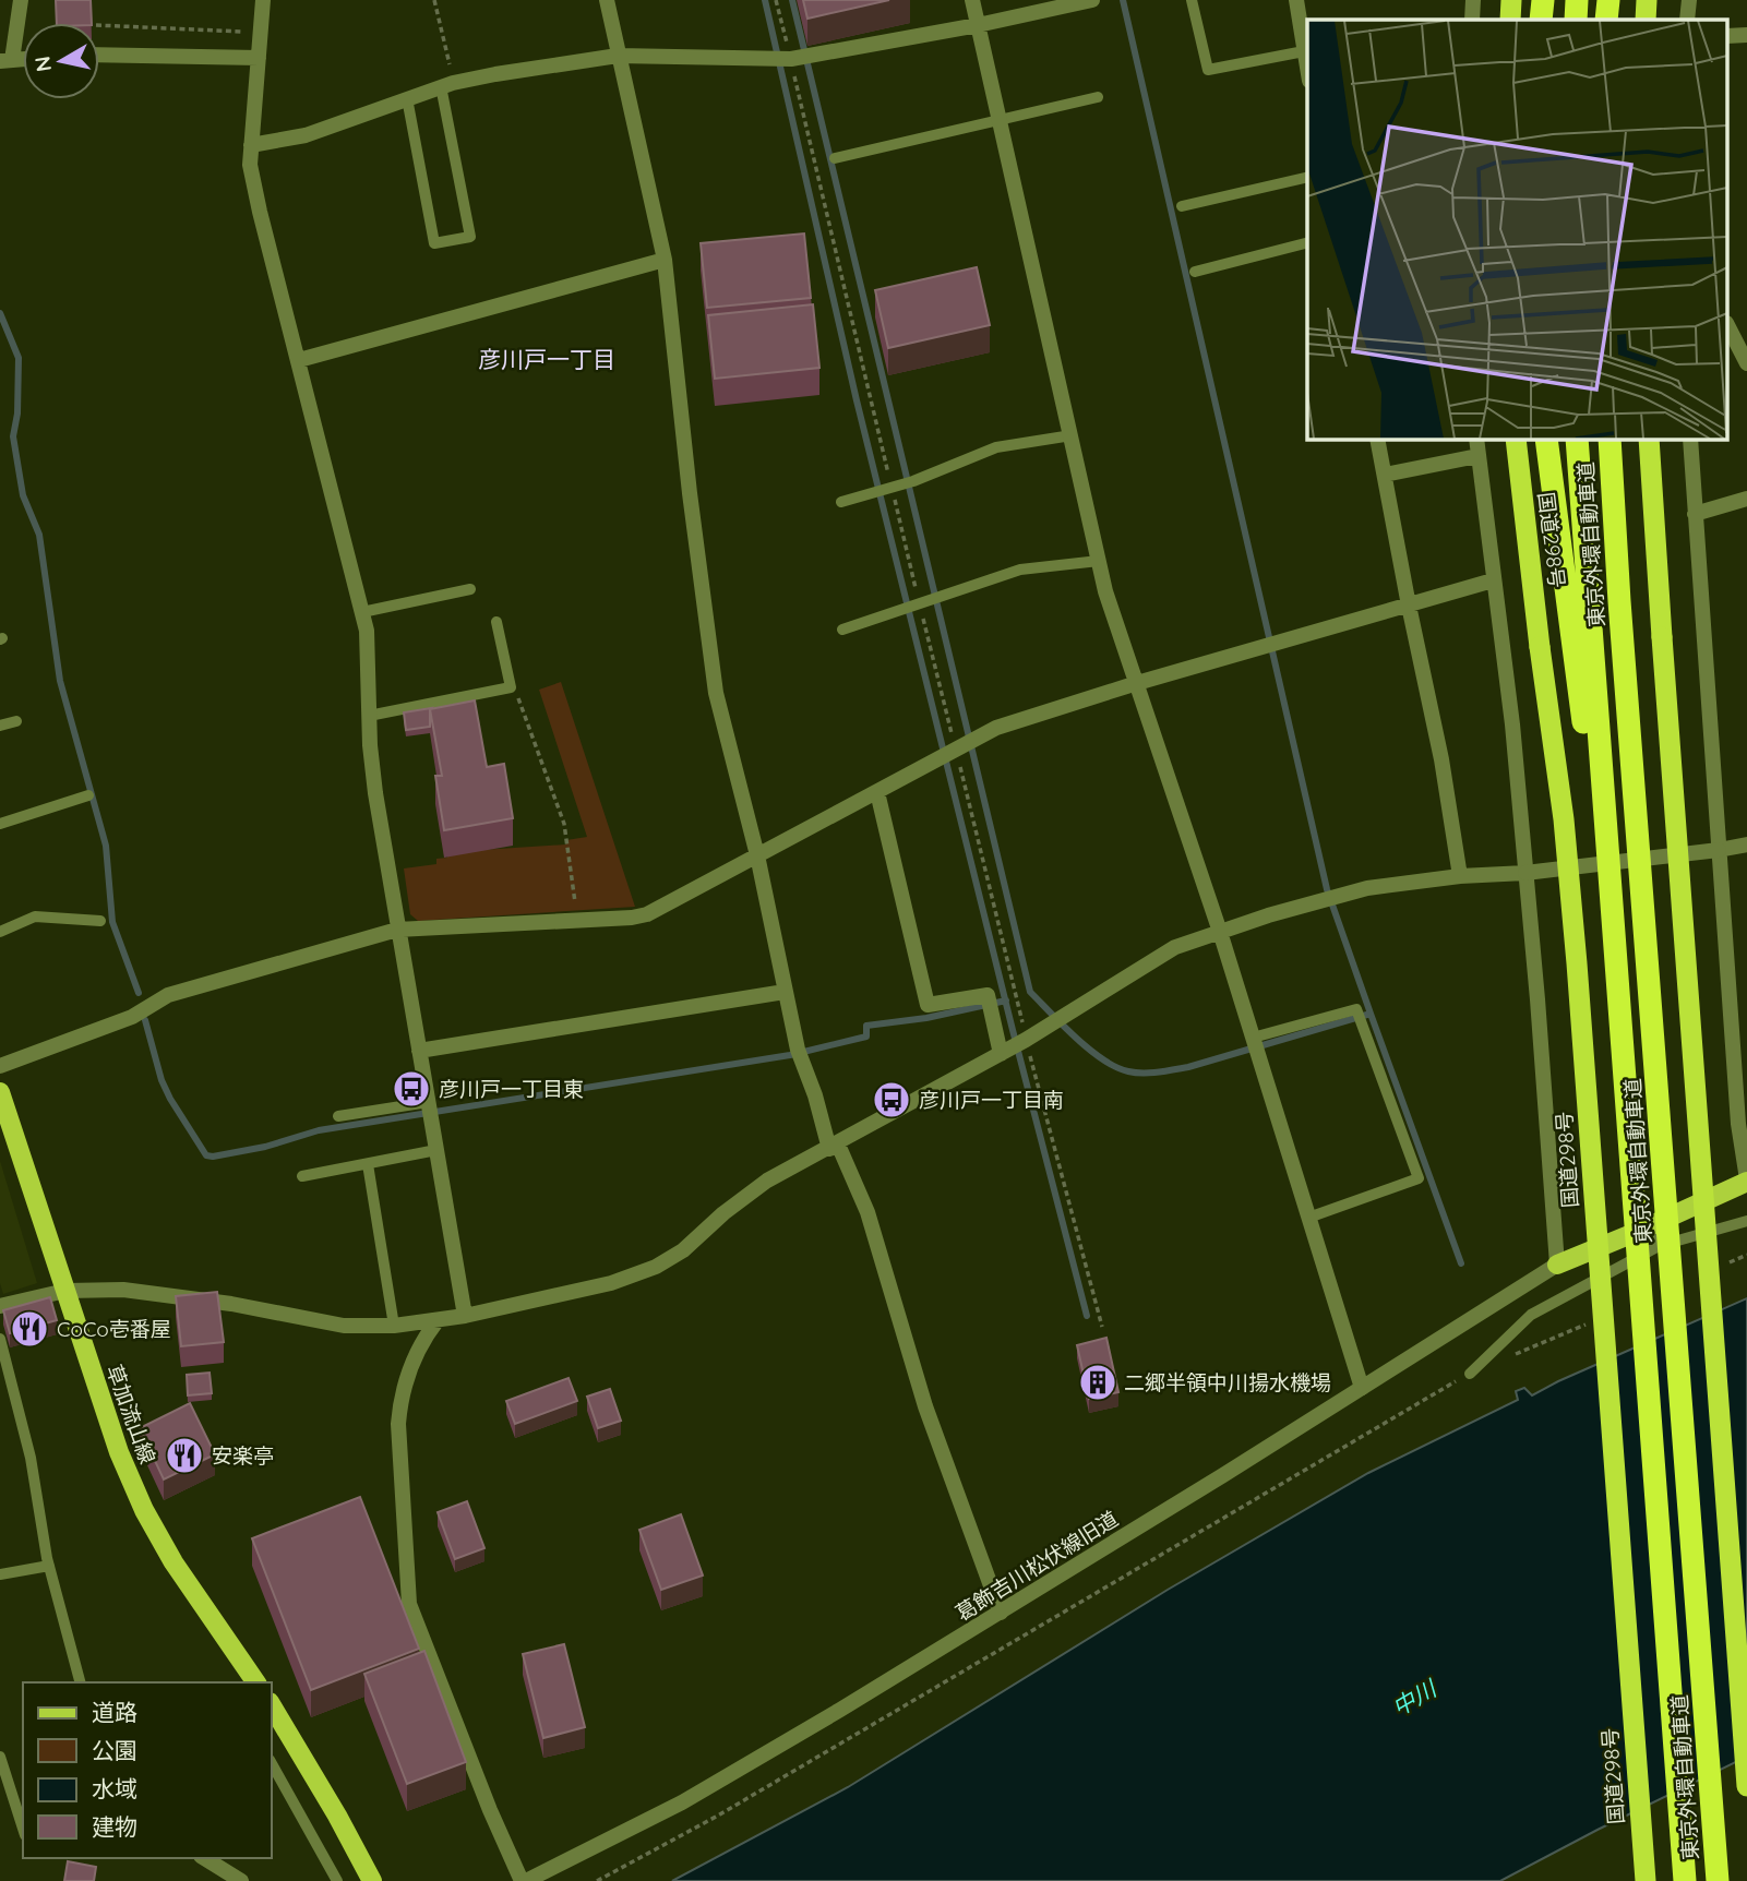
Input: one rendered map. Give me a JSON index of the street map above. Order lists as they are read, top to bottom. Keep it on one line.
{"streets":{"highway":["国道298号","東京外環自動車道"],"main road":["草加流山線"],"street":["葛飾吉川松伏線旧道"]},"districts":["彦川戸一丁目"],"water":["中川"],"places":{"bus stop":["彦川戸一丁目東","彦川戸一丁目南"],"restaurant":["CoCo壱番屋","安楽亭"],"building":["二郷半領中川揚水機場"]},"legend":["道路","公園","水域","建物"],"north":"left"}
